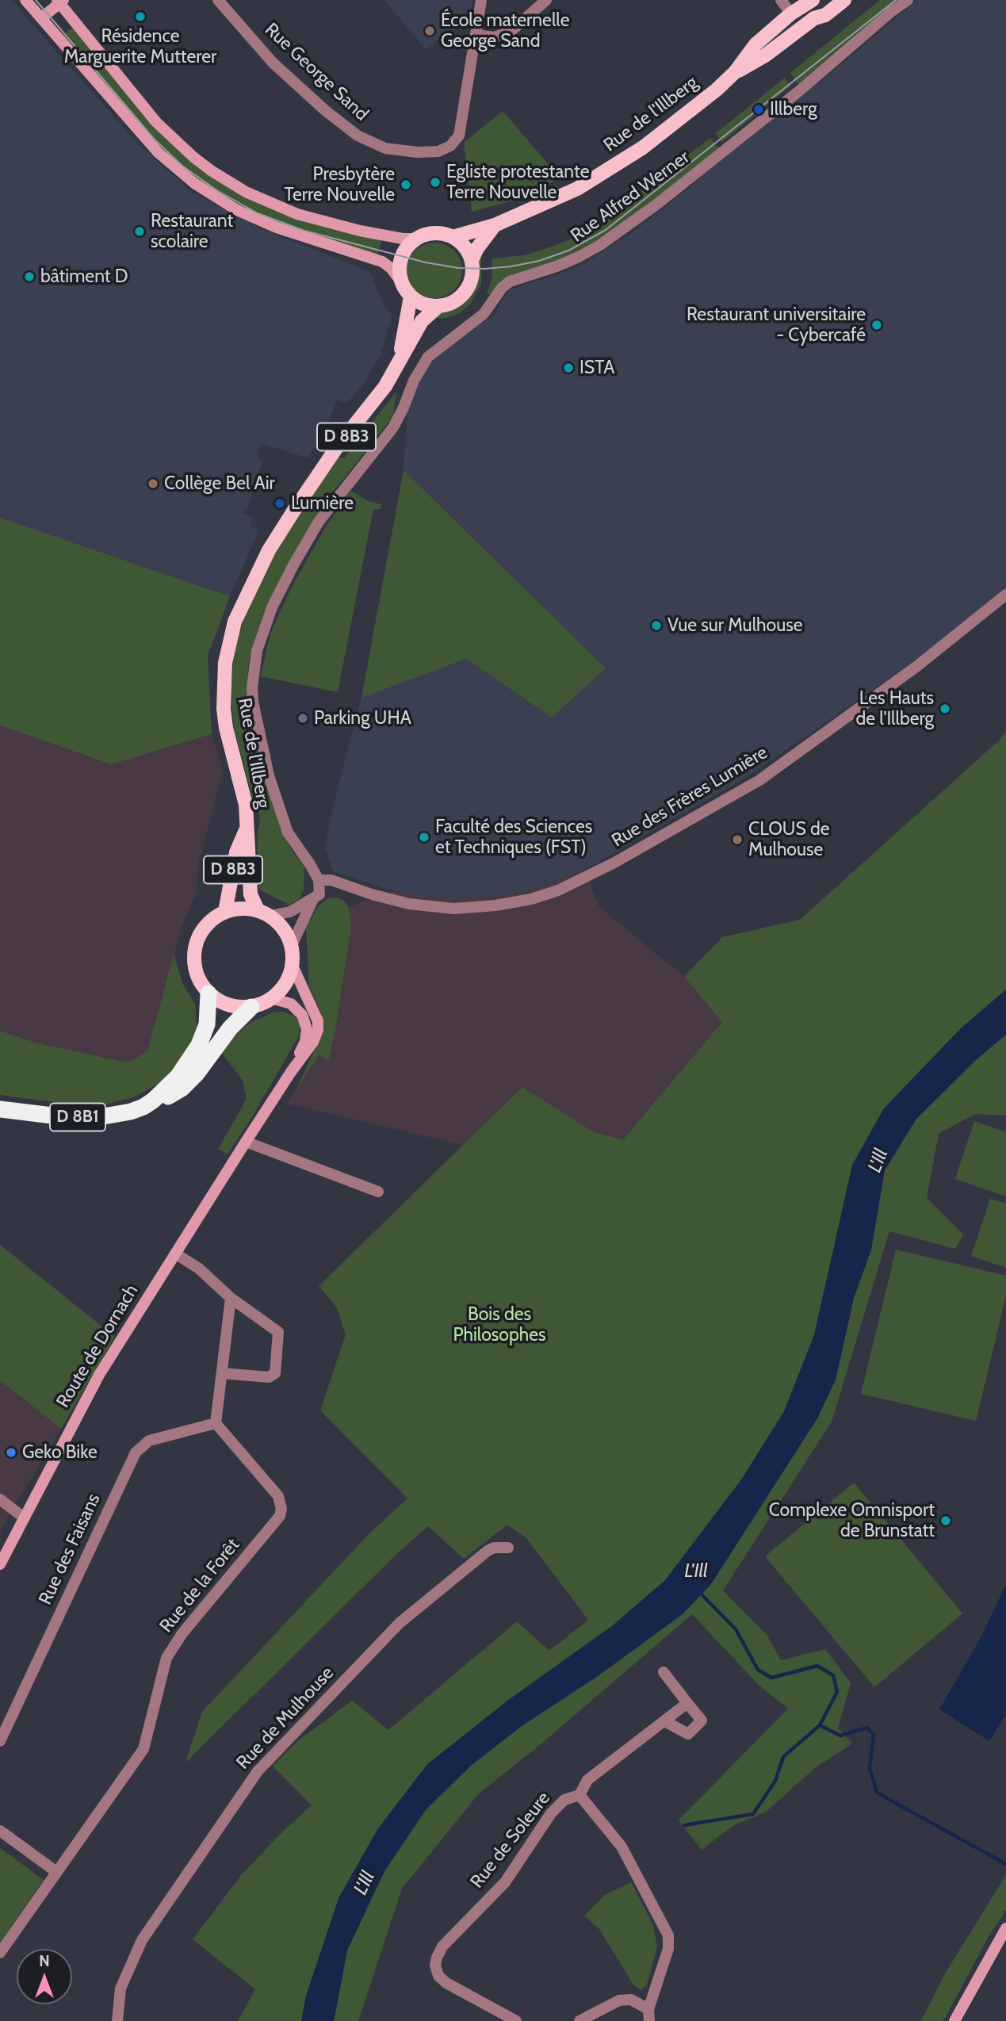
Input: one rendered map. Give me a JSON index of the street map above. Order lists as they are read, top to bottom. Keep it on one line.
{"streets":{"highway":["D 8B1"],"main road":["Rue de l'Illberg","D 8B3","Route de Dornach"],"street":["Rue George Sand","Rue Alfred Werner","Rue des Frères Lumière","Rue des Faisans","Rue de la Forêt","Rue de Mulhouse","Rue de Soleure"]},"crossings":[["Rue de l'Illberg","D 8B3"],["Rue Alfred Werner","Rue des Frères Lumière"],["D 8B3","D 8B1"],["Rue des Faisans","Rue de la Forêt"]],"water":["L'Ill"],"parks":["Bois des Philosophes"],"places":["Résidence Marguerite Mutterer","École maternelle George Sand","Illberg","Egliste protestante Terre Nouvelle","Presbytère Terre Nouvelle","Restaurant scolaire","bâtiment D","Restaurant universitaire - Cybercafé","ISTA","Collège Bel Air","Lumière","Vue sur Mulhouse","Les Hauts de l'Illberg","Parking UHA","Faculté des Sciences et Techniques (FST)","CLOUS de Mulhouse","Geko Bike","Complexe Omnisport de Brunstatt"],"north":"top"}
